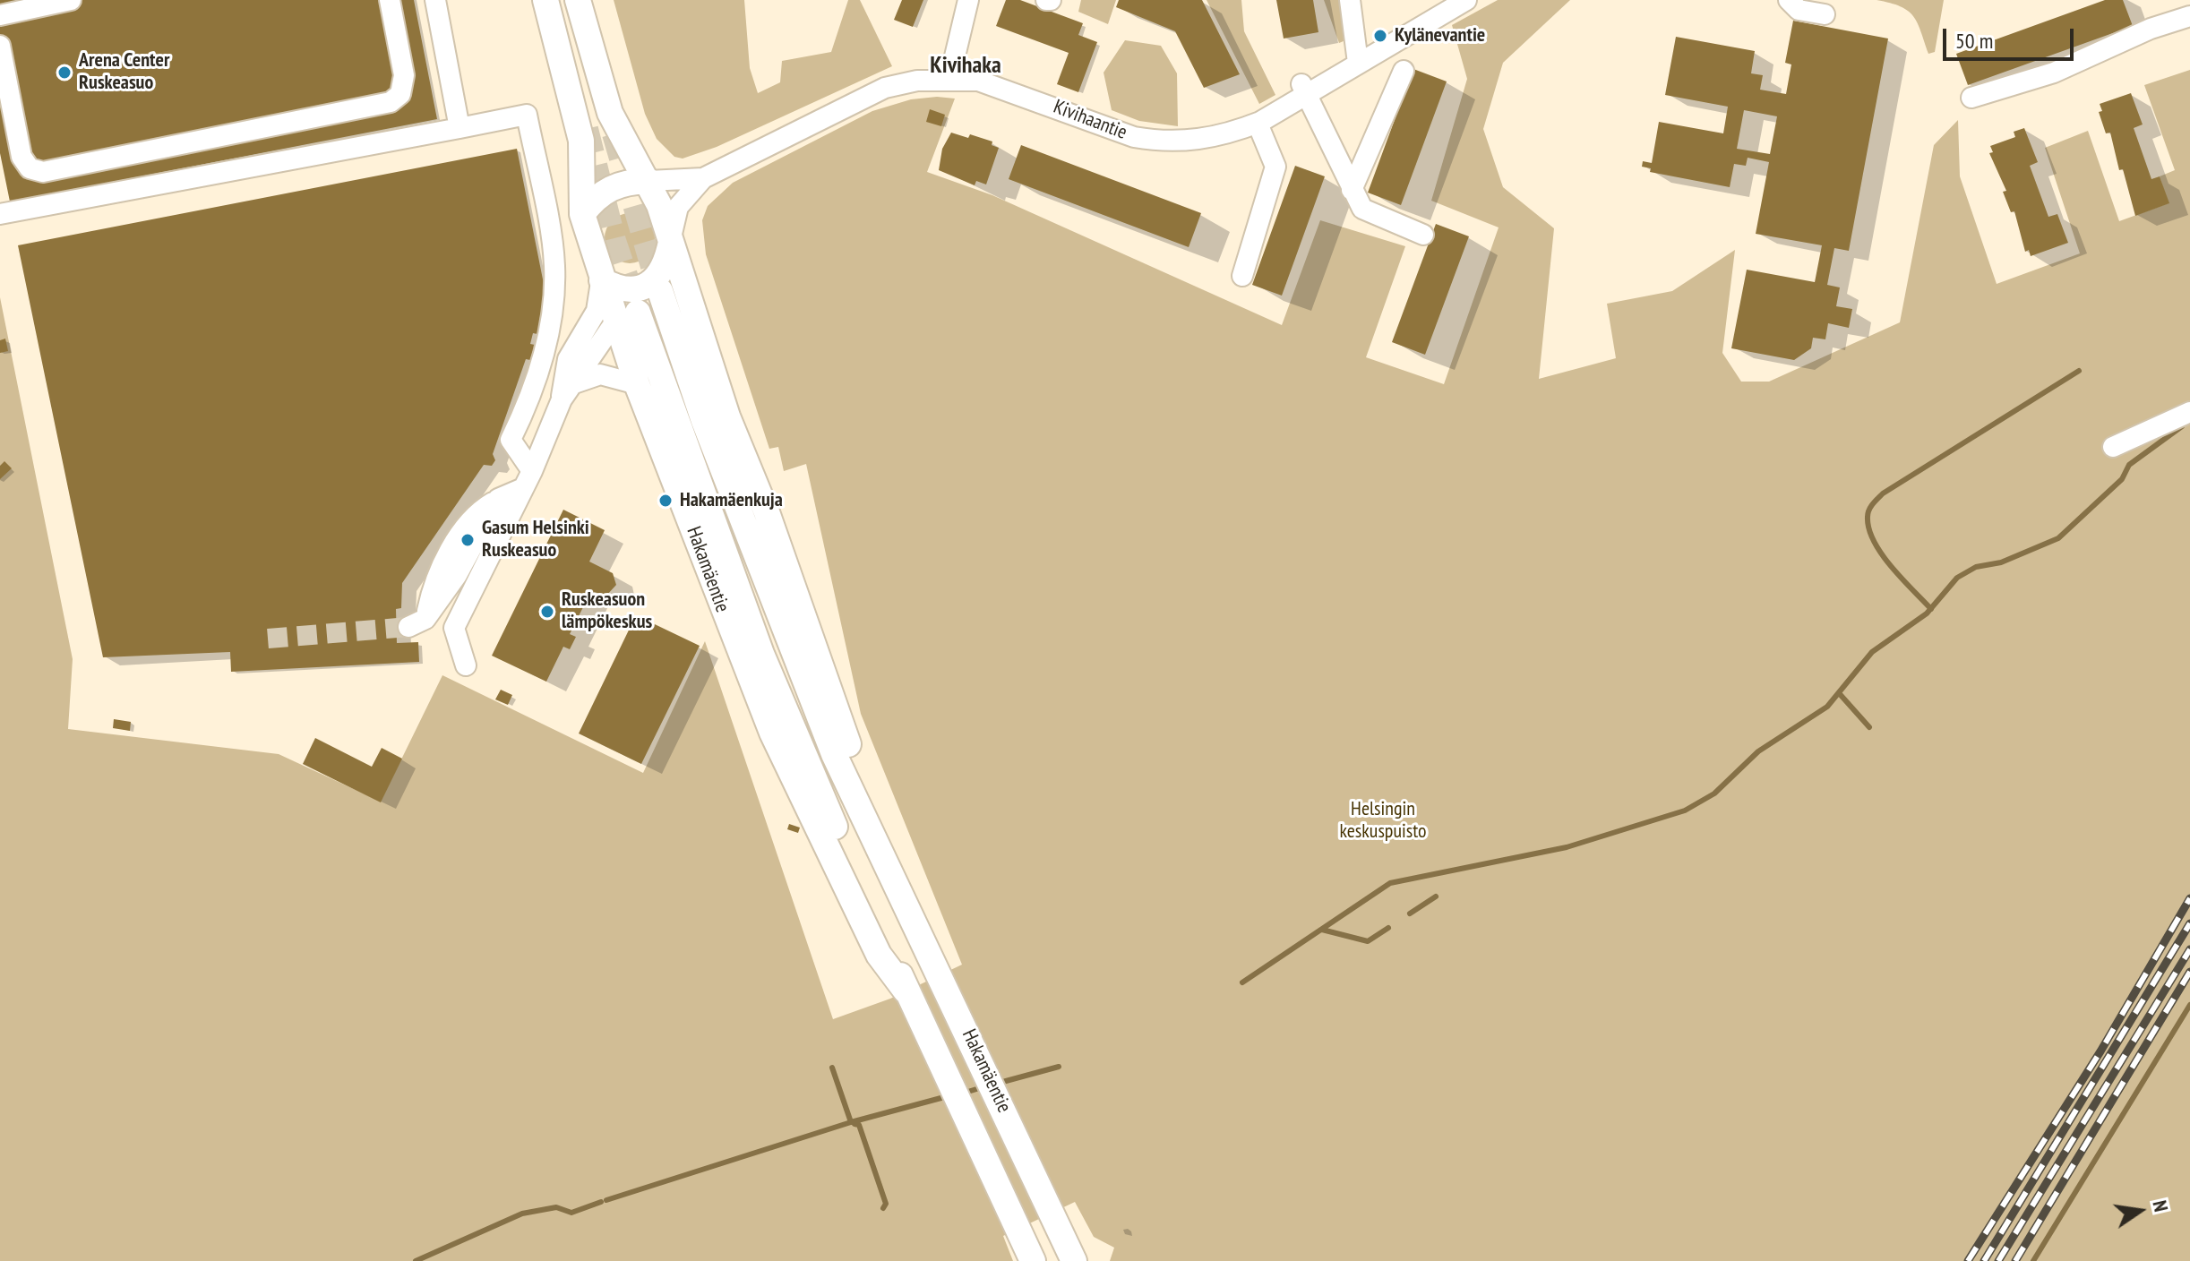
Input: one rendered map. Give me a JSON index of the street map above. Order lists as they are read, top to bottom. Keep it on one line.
{"streets":{"main road":["Hakamäentie"],"street":["Kivihaantie"]},"crossings":[["Kivihaantie","Hakamäentie"]],"districts":["Kivihaka"],"parks":["Helsingin keskuspuisto"],"places":["Kylänevantie","Arena Center Ruskeasuo","Hakamäenkuja","Gasum Helsinki Ruskeasuo","Ruskeasuon lämpökeskus"],"scale_bar":"50 m","north":"right"}
